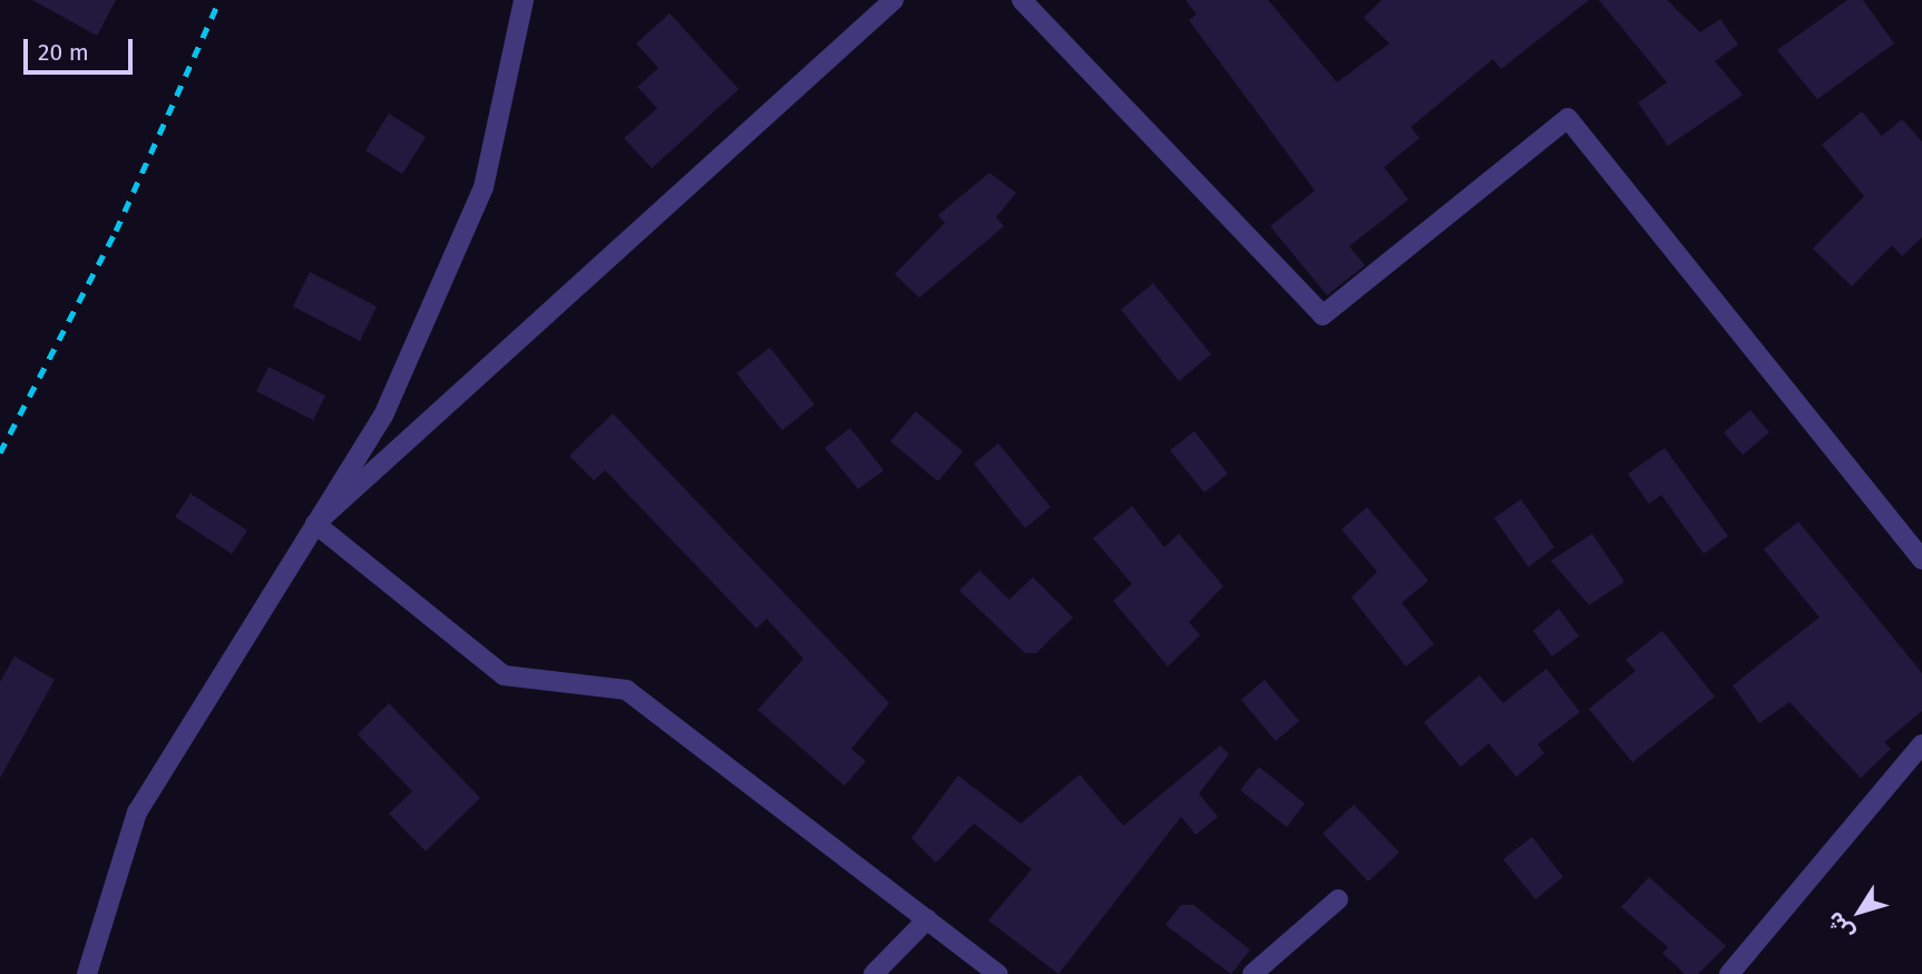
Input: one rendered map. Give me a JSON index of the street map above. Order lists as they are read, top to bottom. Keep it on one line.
{"scale_bar":"20 m","north":"bottom left"}
